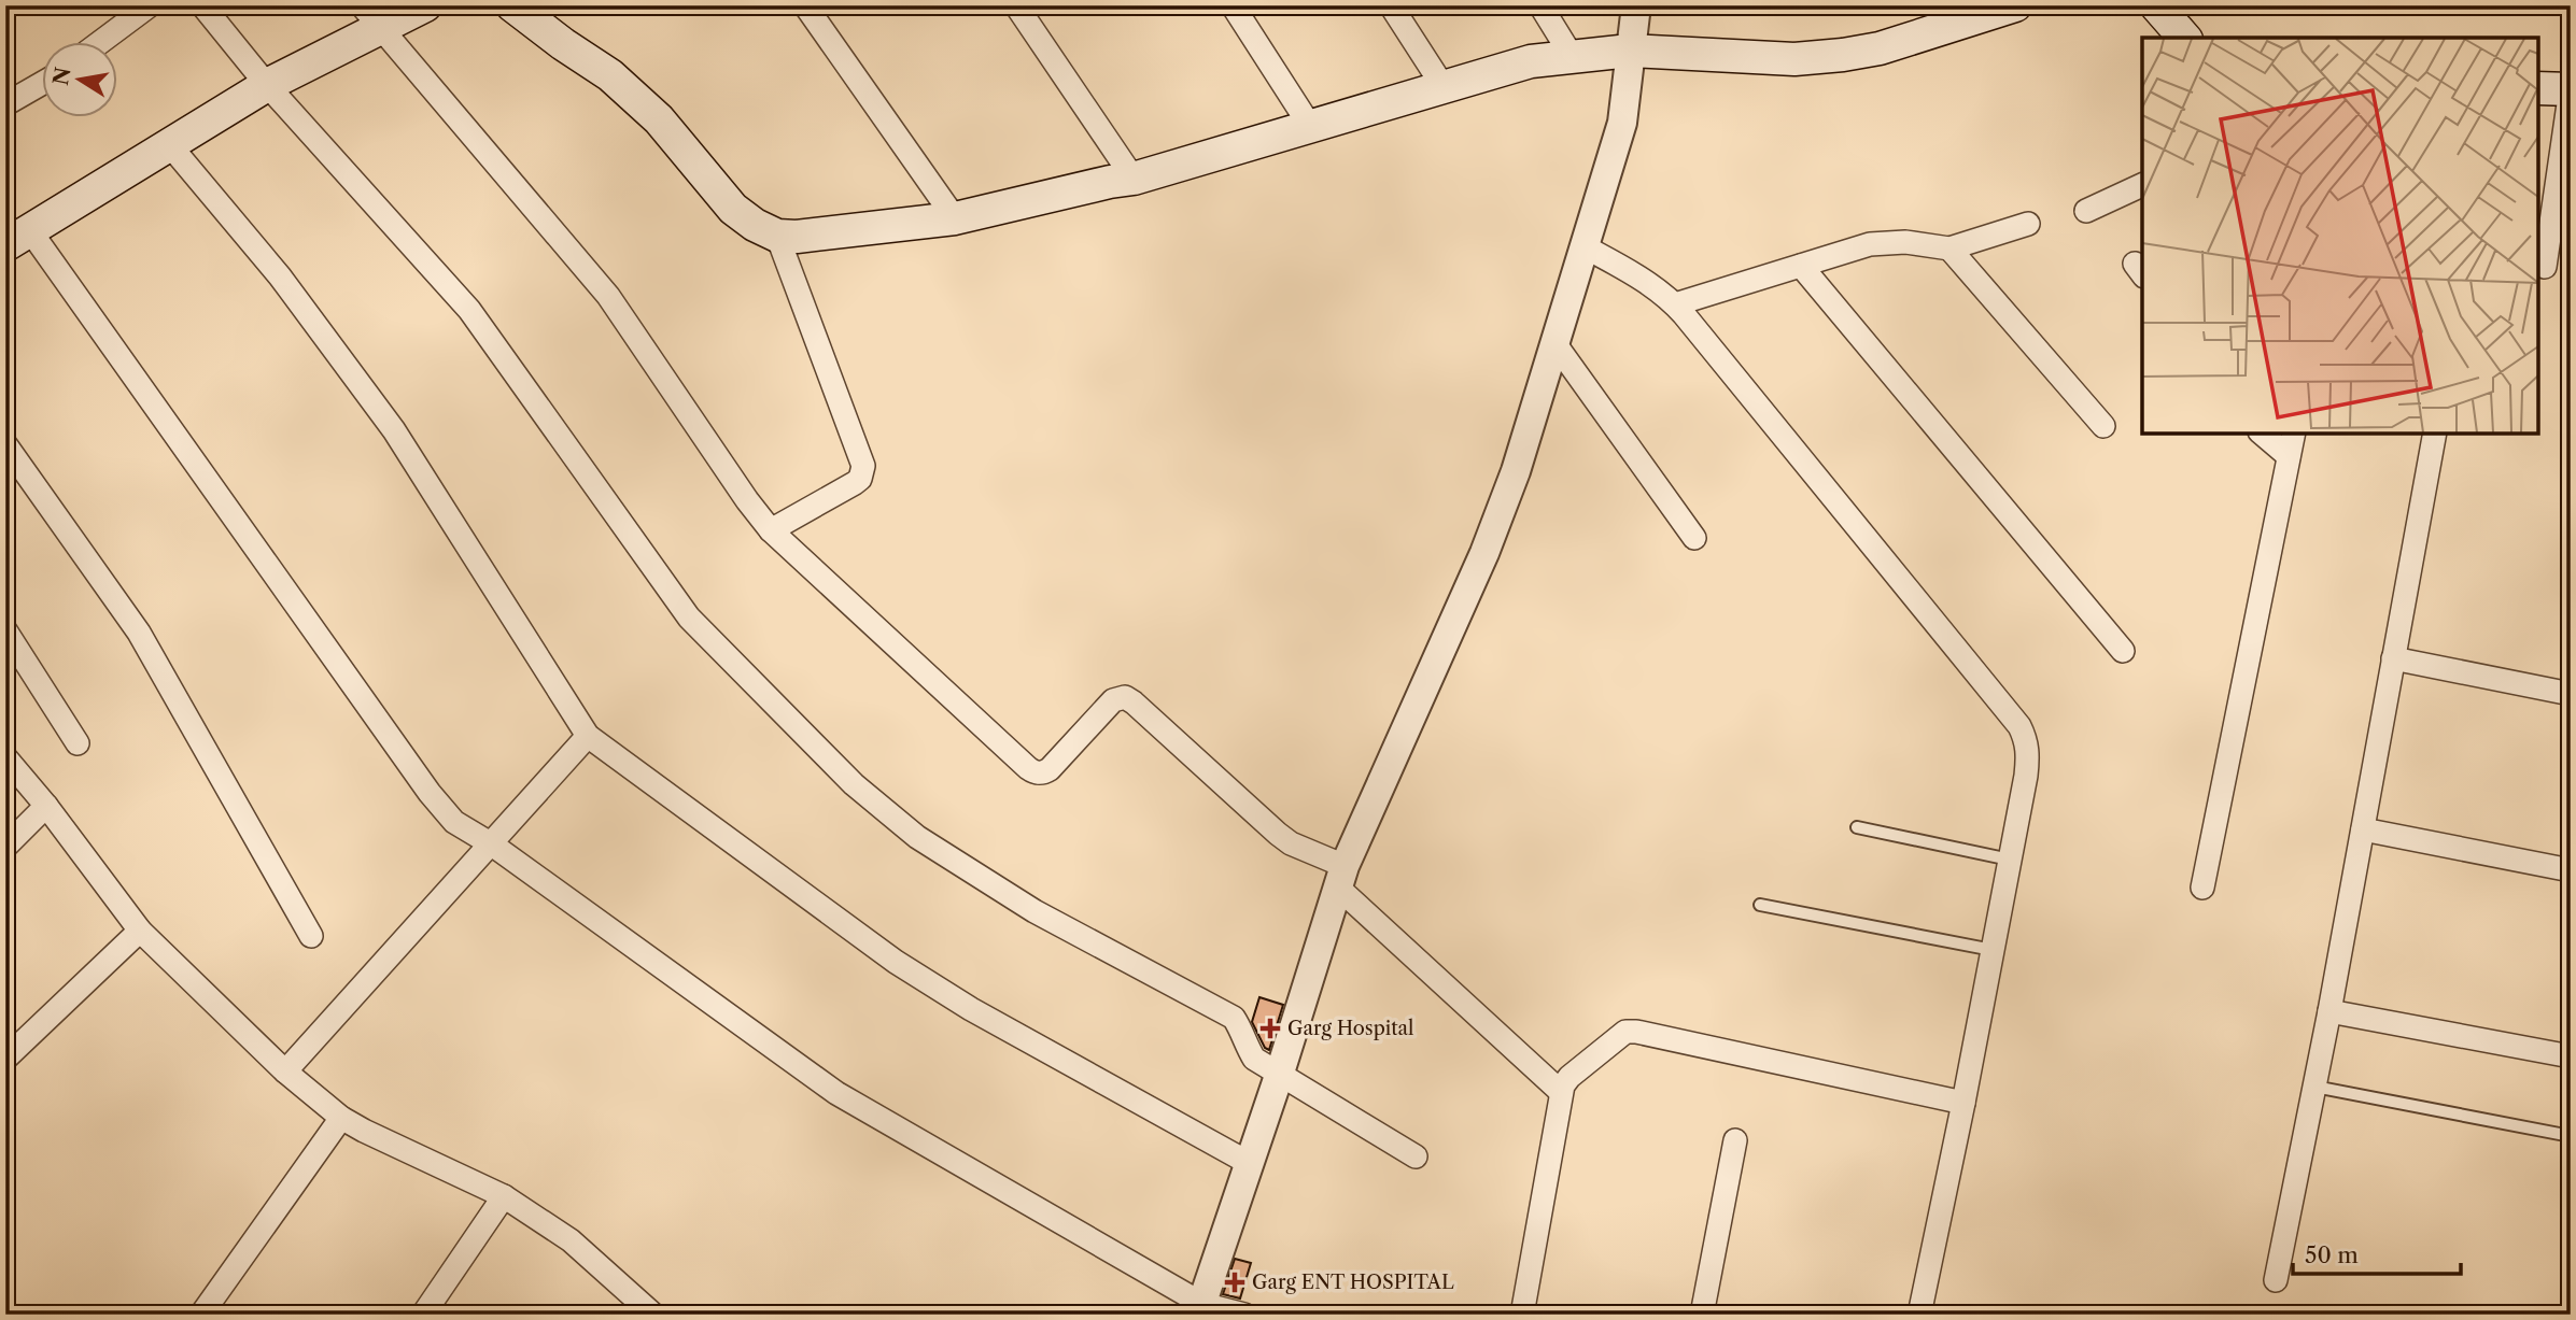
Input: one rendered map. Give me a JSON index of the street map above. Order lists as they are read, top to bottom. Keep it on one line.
{"places":{"health":["Garg Hospital","Garg ENT HOSPITAL"]},"scale_bar":"50 m","north":"left"}
